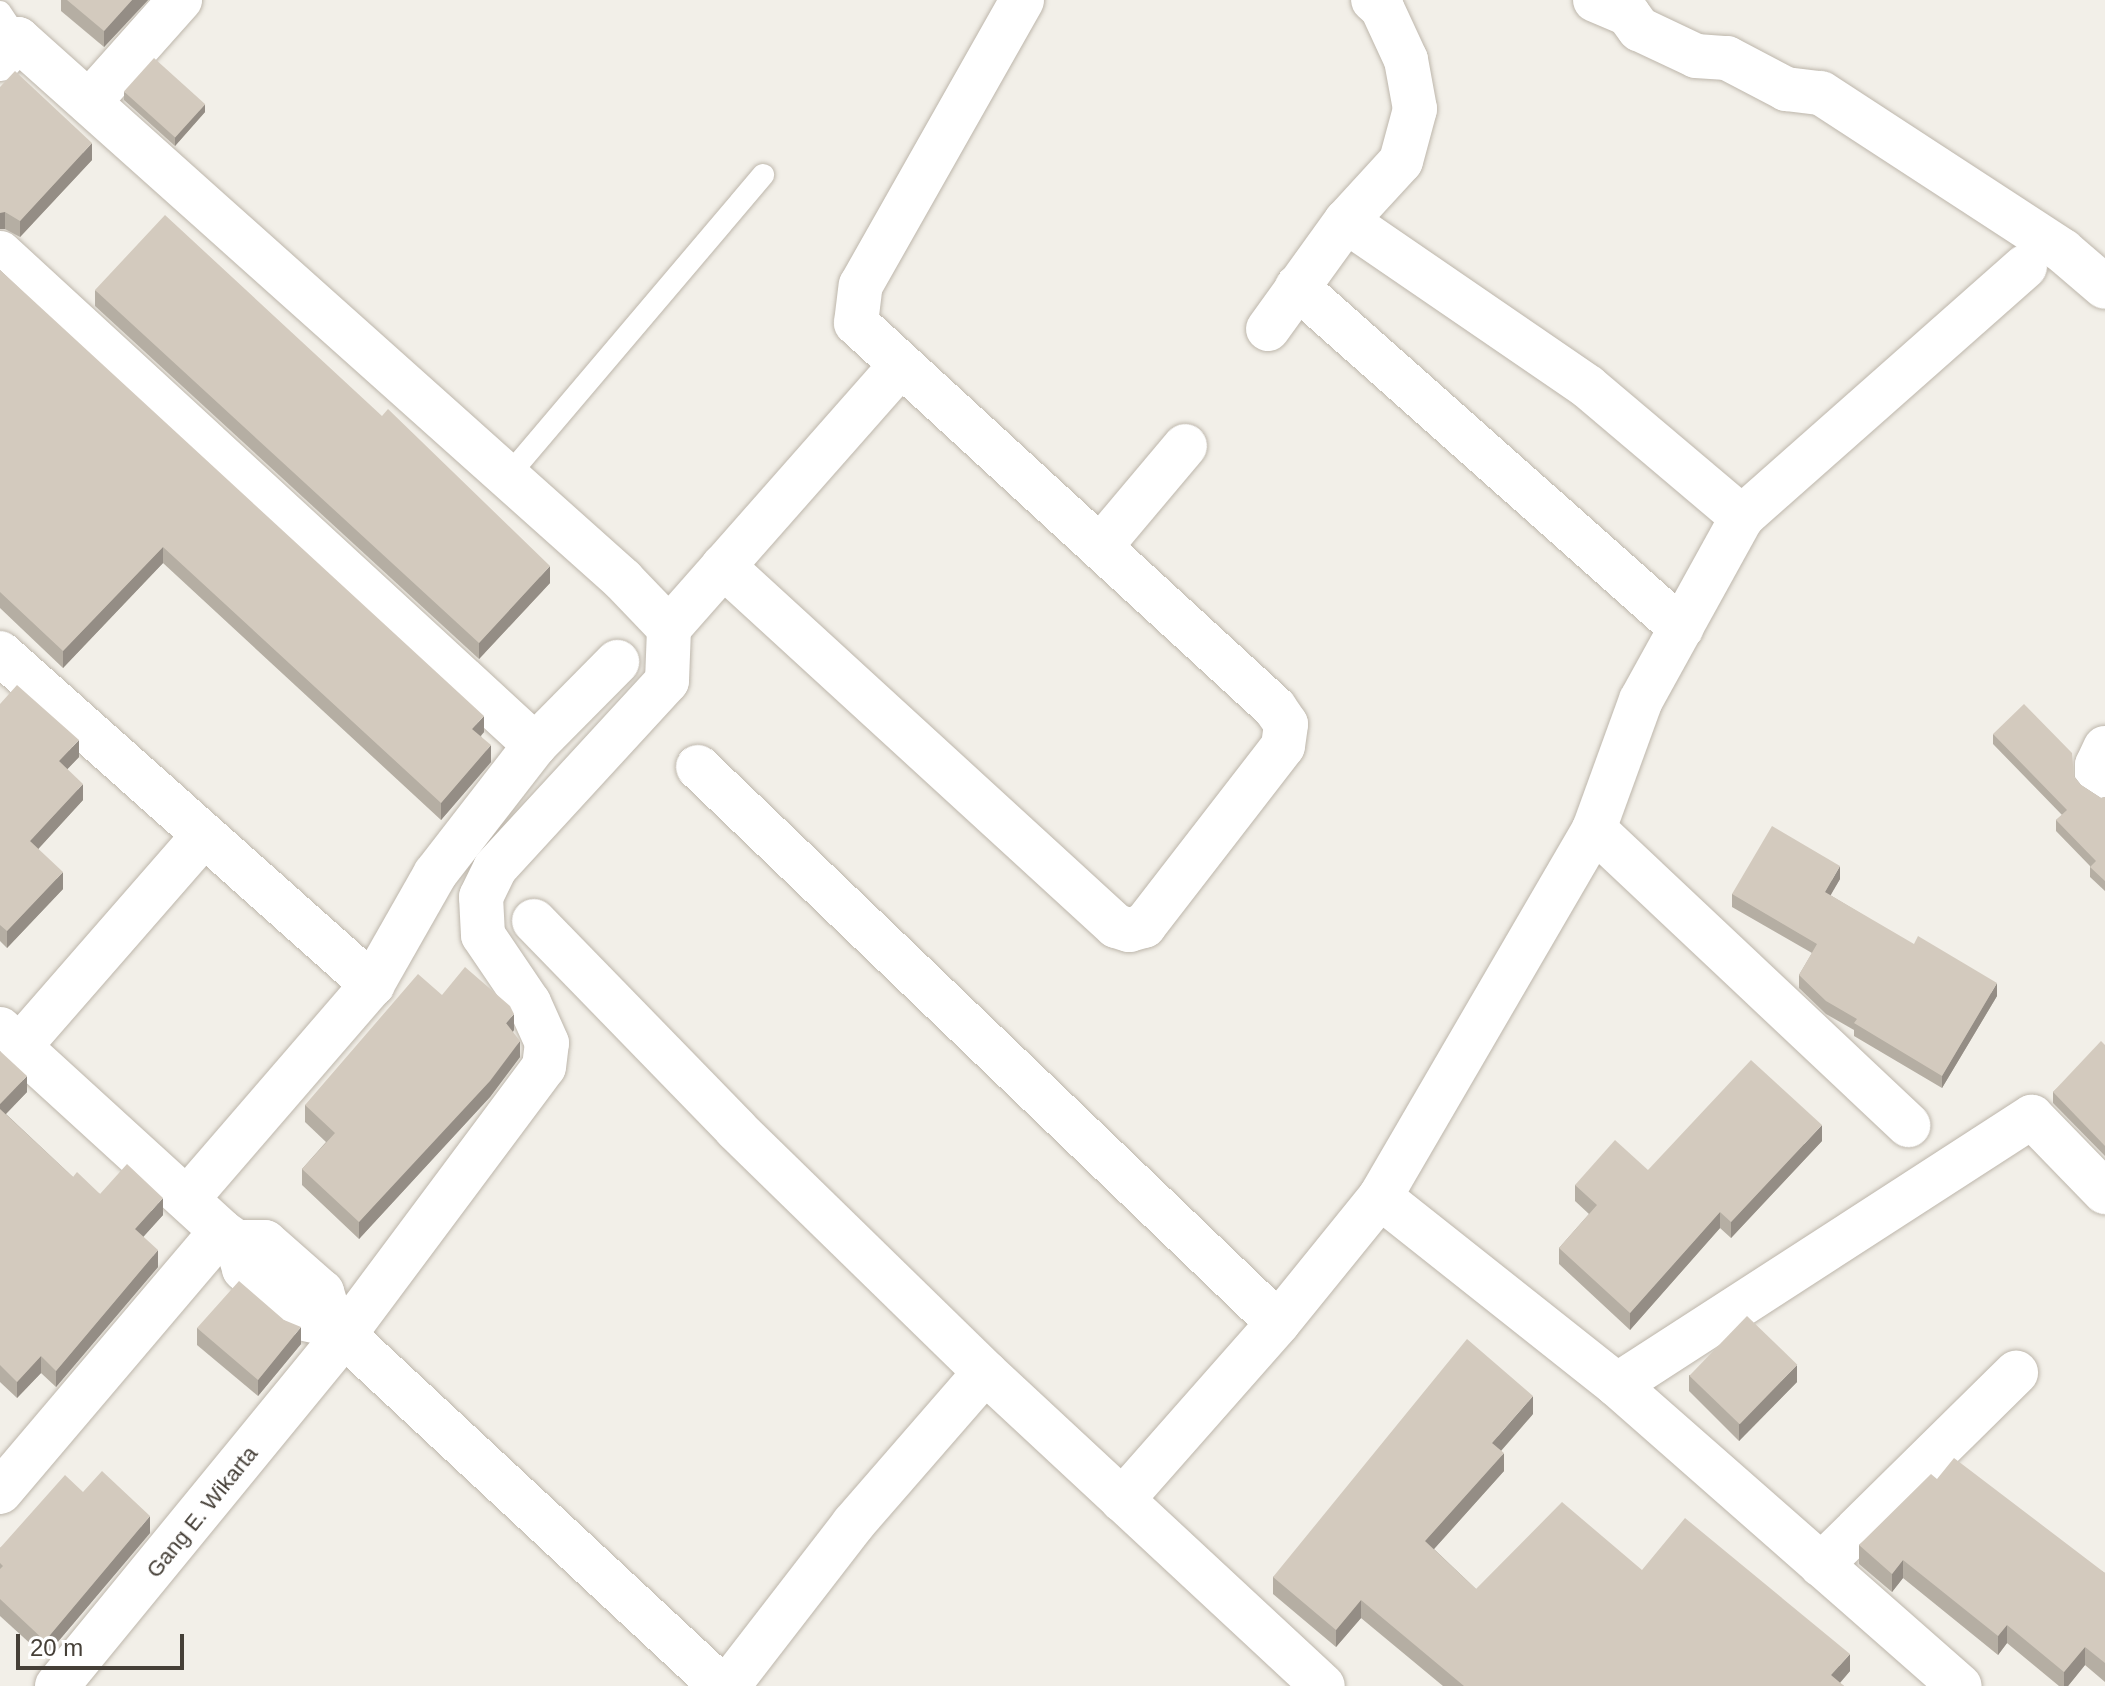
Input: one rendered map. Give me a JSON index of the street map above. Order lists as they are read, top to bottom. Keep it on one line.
{"streets":{"street":["Gang E. Wikarta"]},"scale_bar":"20 m"}
